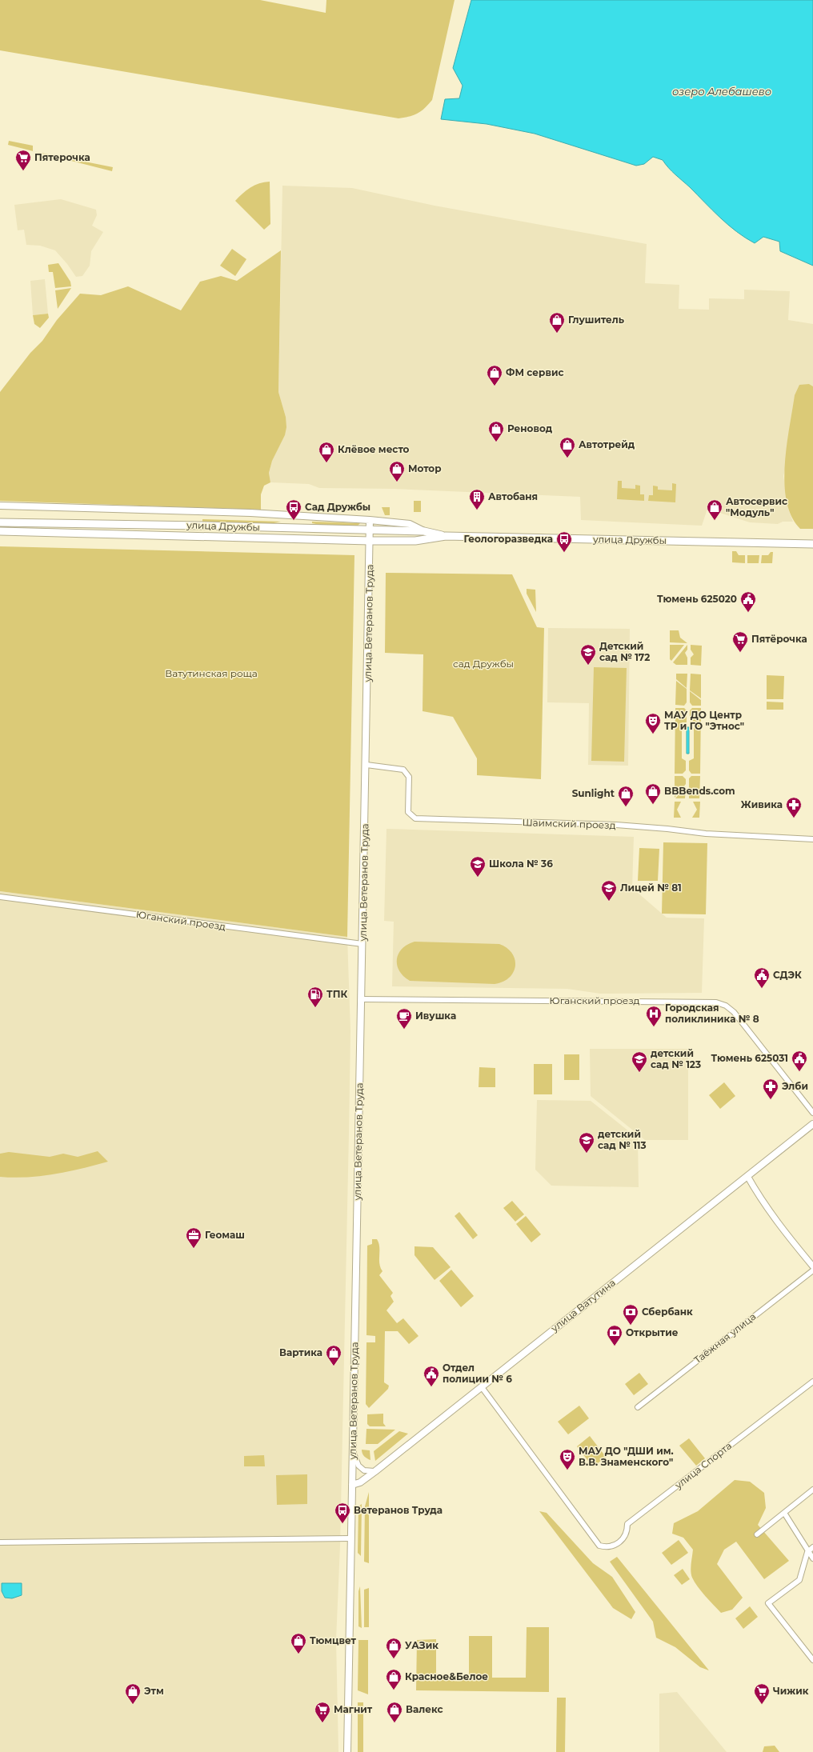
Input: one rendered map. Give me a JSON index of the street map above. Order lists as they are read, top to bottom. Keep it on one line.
{"streets":{"main road":["улица Дружбы","улица Ветеранов Труда","улица Ватутина"],"street":["Шаимский проезд","Юганский проезд","Таёжная улица","улица Спорта"]},"crossings":[["улица Дружбы","улица Ветеранов Труда"],["улица Ветеранов Труда","Шаимский проезд"],["улица Ветеранов Труда","Юганский проезд"],["улица Ветеранов Труда","улица Ватутина"],["улица Ватутина","улица Спорта"]],"water":["озеро Алебашево"],"parks":["сад Дружбы","Ватутинская роща"],"places":{"supermarket":["Пятерочка","Пятёрочка","Чижик","Магнит"],"shop":["Глушитель","ФМ сервис","Реновод","Автотрейд","Клёвое место","Мотор","Автосервис \"Модуль\"","BBBends.com","Sunlight","Вартика","Тюмцвет","УАЗик","Красное&Белое","Этм","Валекс"],"building":["Автобаня"],"bus stop":["Сад Дружбы","Геологоразведка","Ветеранов Труда"],"public building":["Тюмень 625020","СДЭК","Тюмень 625031","Отдел полиции № 6"],"school or university":["Детский сад № 172","Школа № 36","Лицей № 81","детский сад № 123","детский сад № 113"],"theatre":["МАУ ДО Центр ТР и ГО \"Этнос\"","МАУ ДО \"ДШИ им. В.В. Знаменского\""],"pharmacy":["Живика","Элби"],"fuel station":["ТПК"],"hospital":["Городская поликлиника № 8"],"cafe":["Ивушка"],"office":["Геомаш"],"bank":["Сбербанк","Открытие"]}}
